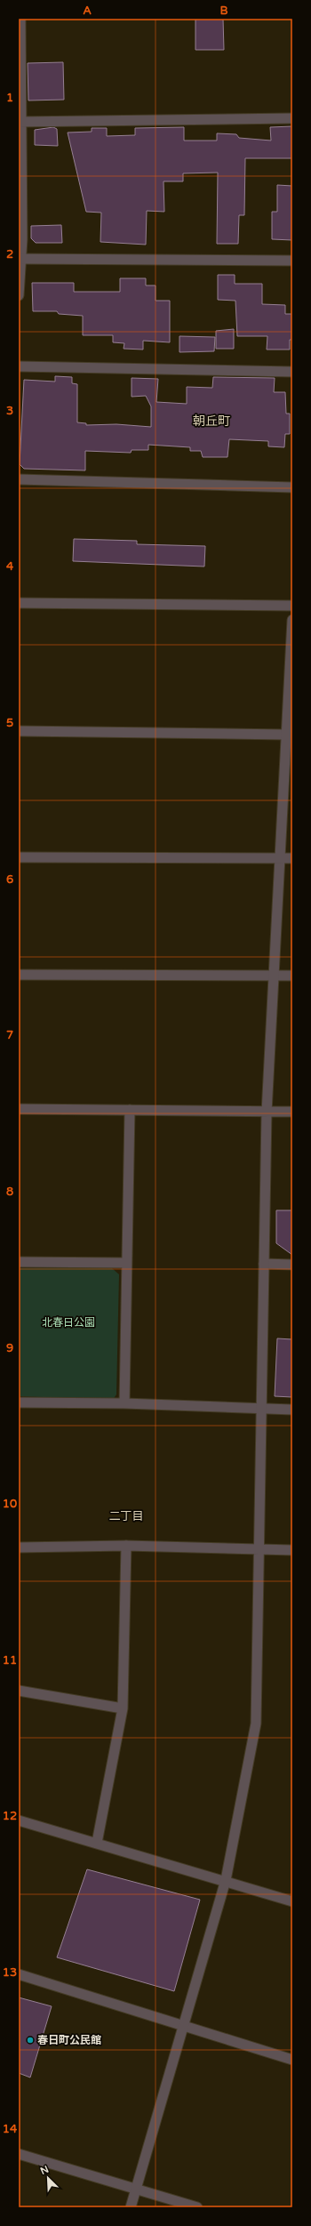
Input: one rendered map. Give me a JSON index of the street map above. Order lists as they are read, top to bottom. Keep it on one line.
{"districts":["朝丘町","二丁目"],"parks":["北春日公園"],"places":["春日町公民館"],"north":"top left","grid":{"columns":["A","B"],"rows":["1","2","3","4","5","6","7","8","9","10","11","12","13","14"]}}
